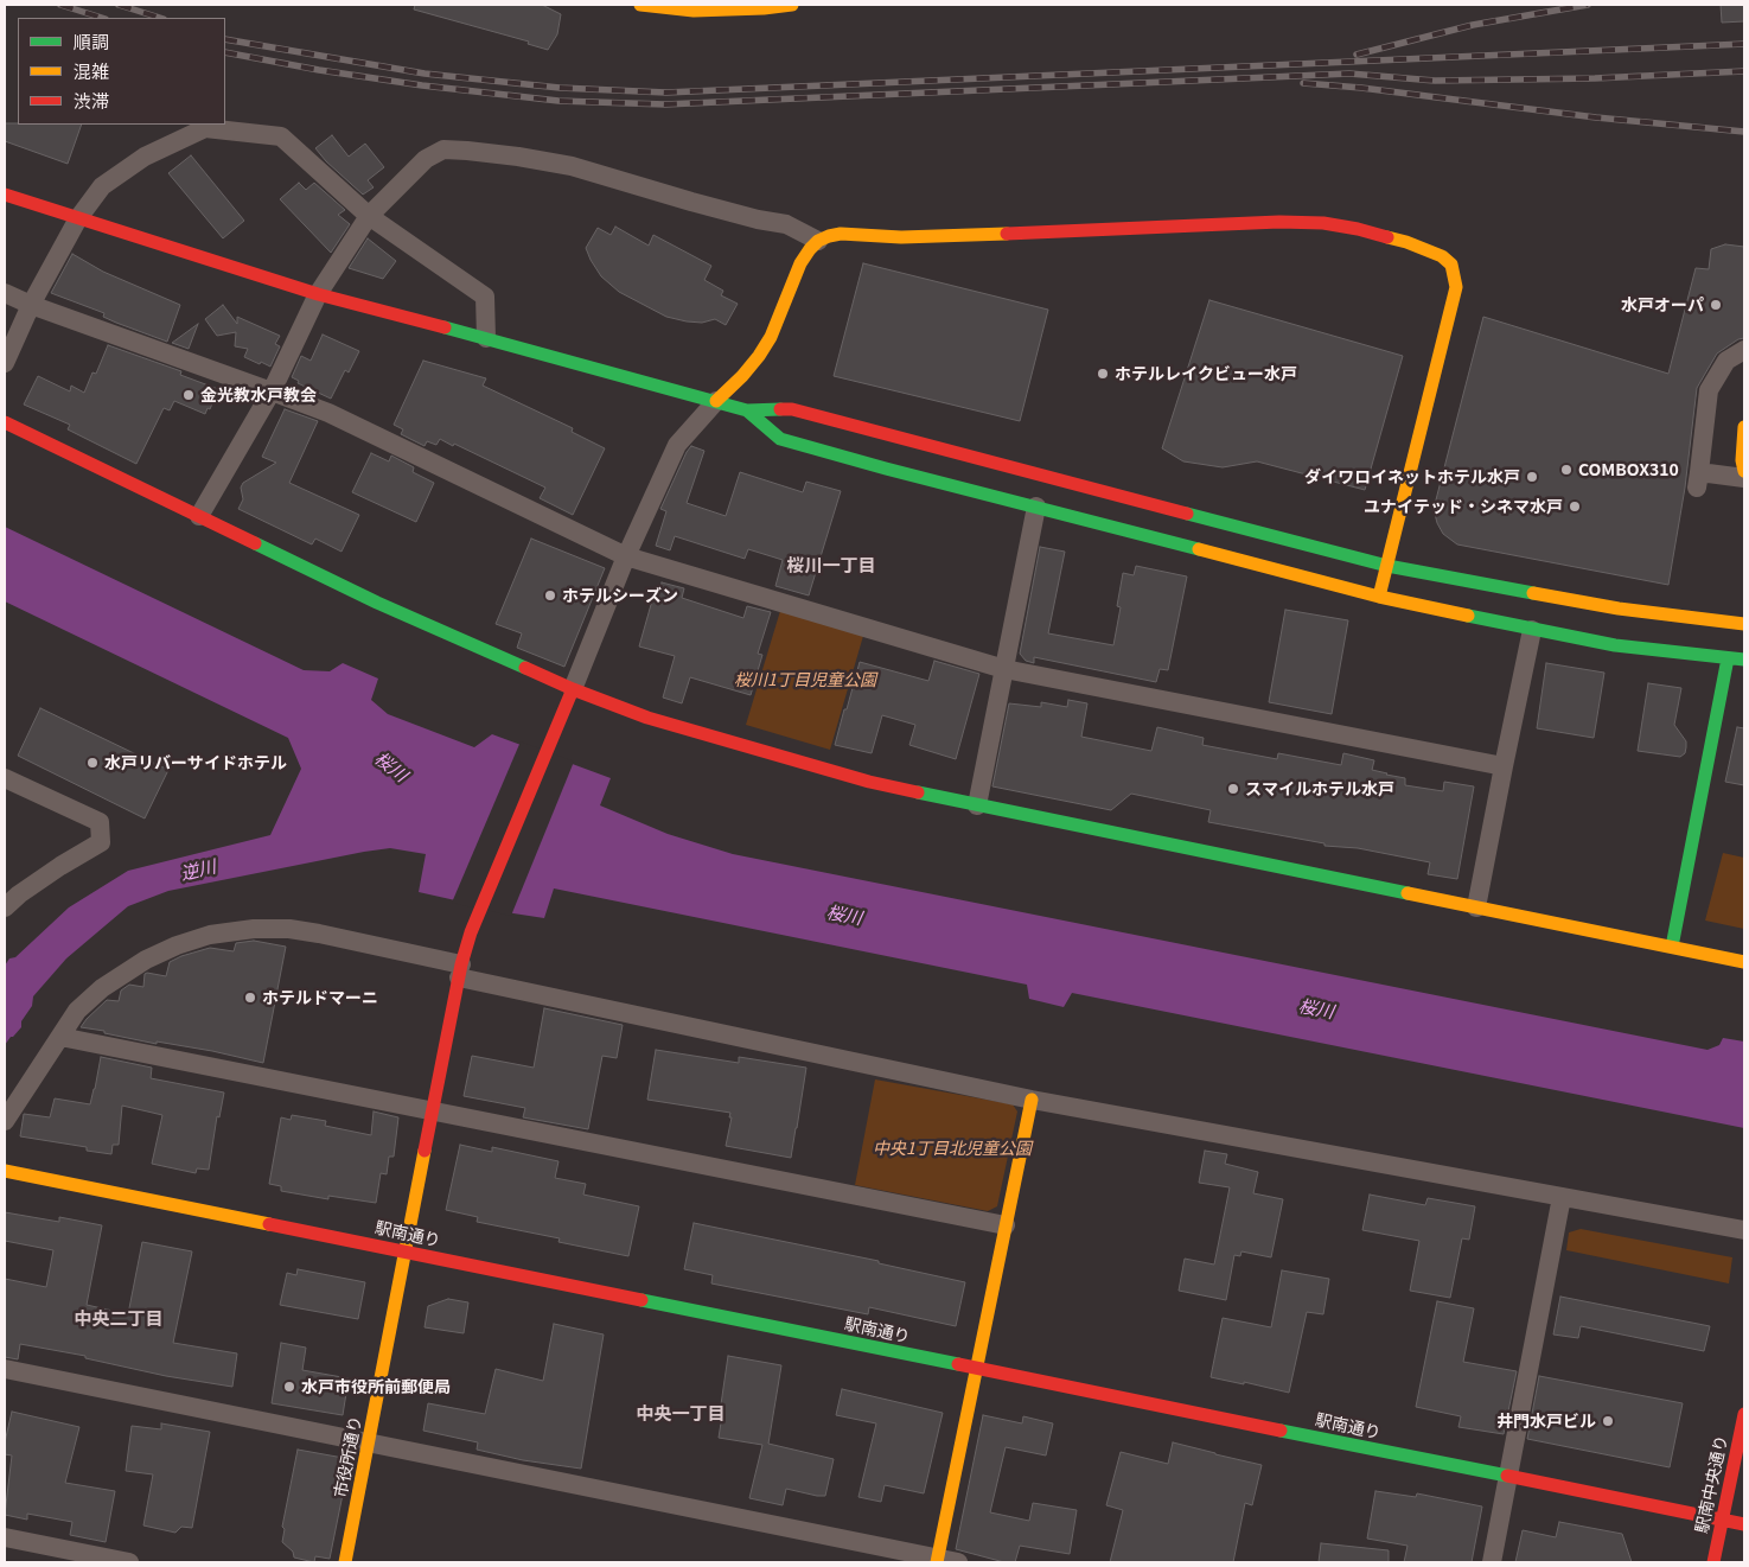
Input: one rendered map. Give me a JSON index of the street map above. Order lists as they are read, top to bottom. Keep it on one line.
{"streets":{"street":["駅南通り","市役所通り","駅南中央通り"]},"crossings":[["駅南通り","市役所通り"],["駅南通り","駅南中央通り"]],"districts":["桜川一丁目","中央二丁目","中央一丁目"],"water":["桜川","逆川"],"parks":["桜川1丁目児童公園","中央1丁目北児童公園"],"places":["水戸オーパ","ホテルレイクビュー水戸","金光教水戸教会","COMBOX310","ダイワロイネットホテル水戸","ユナイテッド・シネマ水戸","ホテルシーズン","水戸リバーサイドホテル","スマイルホテル水戸","ホテルドマーニ","水戸市役所前郵便局","井門水戸ビル"],"legend":["順調","混雑","渋滞"]}
